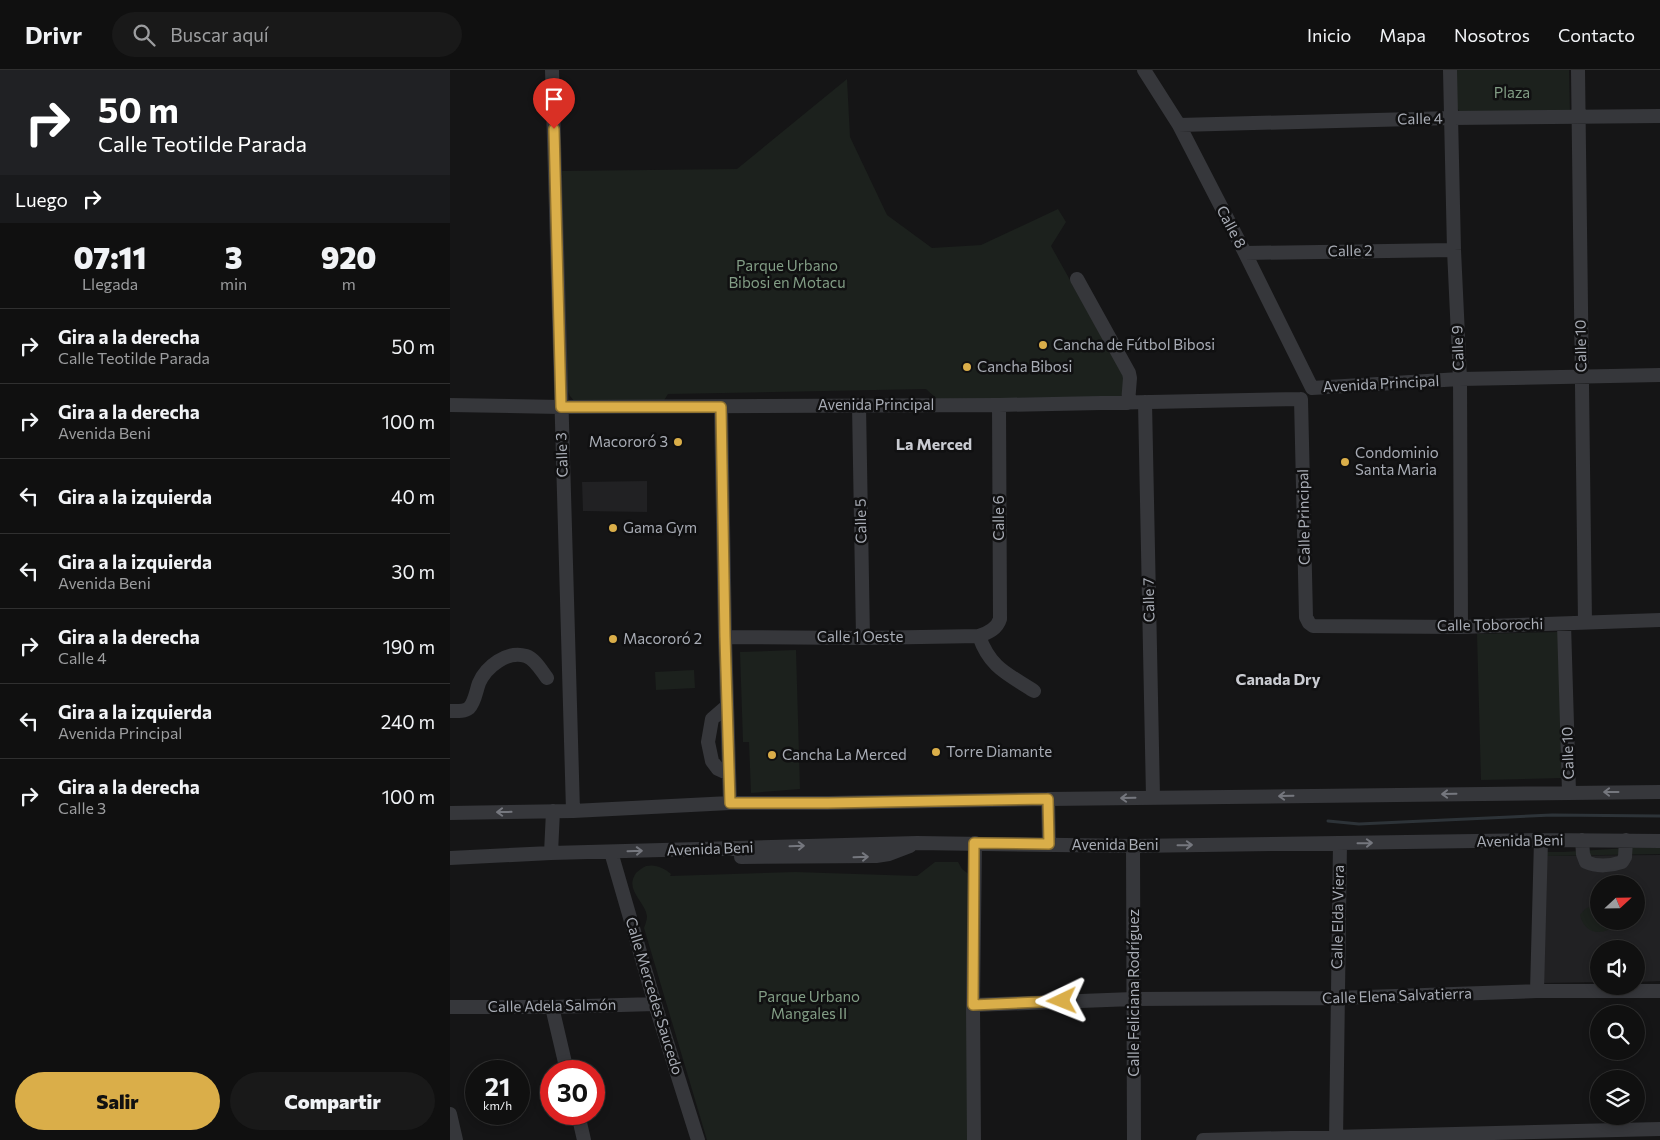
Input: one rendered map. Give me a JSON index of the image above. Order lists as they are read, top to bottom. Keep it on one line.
{"streets":{"street":["Calle 4","Calle 8","Calle 2","Calle 10","Calle 9","Avenida Principal","Calle 3","Calle Principal","Calle 6","Calle 5","Calle 7","Calle Toborochi","Calle 1 Oeste","Avenida Beni","Calle Elda Viera","Calle Feliciana Rodríguez","Calle Mercedes Saucedo","Calle Elena Salvatierra","Calle Adela Salmón"]},"crossings":[["Calle 4","Calle 8"],["Calle 4","Calle 10"],["Calle 4","Calle 9"],["Calle 8","Calle 2"],["Calle 8","Avenida Principal"],["Calle 2","Calle 9"],["Calle 10","Avenida Principal"],["Calle 10","Calle Toborochi"],["Calle 9","Avenida Principal"],["Calle 9","Calle Toborochi"],["Avenida Principal","Calle 3"],["Avenida Principal","Calle Principal"],["Avenida Principal","Calle 6"],["Avenida Principal","Calle 5"],["Avenida Principal","Calle 7"],["Calle Principal","Calle Toborochi"],["Calle 6","Calle 1 Oeste"],["Calle 5","Calle 1 Oeste"],["Avenida Beni","Calle Elda Viera"],["Avenida Beni","Calle Feliciana Rodríguez"],["Avenida Beni","Calle Mercedes Saucedo"],["Calle Elda Viera","Calle Elena Salvatierra"],["Calle Feliciana Rodríguez","Calle Elena Salvatierra"],["Calle Mercedes Saucedo","Calle Adela Salmón"]],"districts":["La Merced","Canada Dry"],"parks":["Plaza","Parque Urbano Bibosi en Motacu","Parque Urbano Mangales II"],"places":["Cancha de Fútbol Bibosi","Cancha Bibosi","Macororó 3","Condominio Santa Maria","Gama Gym","Macororó 2","Torre Diamante","Cancha La Merced"],"north":"right","page":{"header":"Drivr","search":"Buscar aquí","nav":["Inicio","Mapa","Nosotros","Contacto"],"turn":["50 m","Calle Teotilde Parada"],"then":"Luego","eta":["07:11","Llegada","3","min","920","m"],"list":[{"name":"Gira a la derecha","note":"Calle Teotilde Parada","value":"50 m"},{"name":"Gira a la derecha","note":"Avenida Beni","value":"100 m"},{"name":"Gira a la izquierda","value":"40 m"},{"name":"Gira a la izquierda","note":"Avenida Beni","value":"30 m"},{"name":"Gira a la derecha","note":"Calle 4","value":"190 m"},{"name":"Gira a la izquierda","note":"Avenida Principal","value":"240 m"},{"name":"Gira a la derecha","note":"Calle 3","value":"100 m"}],"speed":"21 km/h","limit":"30","buttons":["Salir","Compartir"]}}
